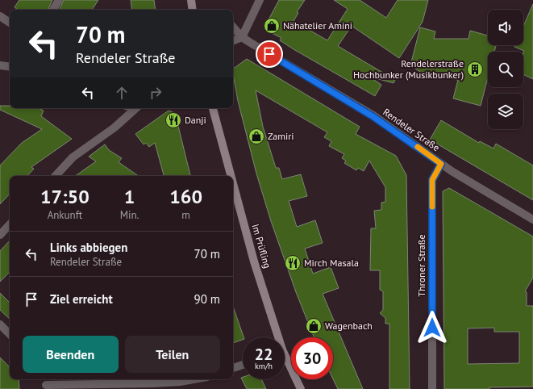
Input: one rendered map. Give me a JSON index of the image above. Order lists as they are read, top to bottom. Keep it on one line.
{"streets":{"main road":["Im Prüfling"],"street":["Rendeler Straße","Throner Straße"]},"crossings":[["Rendeler Straße","Throner Straße"]],"places":{"shop":["Nähatelier Amini","Zamiri","Wagenbach"],"building":["Rendelerstraße Hochbunker (Musikbunker)"],"restaurant":["Danji","Mirch Masala"]},"page":{"turn":["70 m","Rendeler Straße"],"eta":["17:50","Ankunft","1","Min.","160","m"],"list":[{"name":"Links abbiegen","note":"Rendeler Straße","value":"70 m"},{"name":"Ziel erreicht","value":"90 m"}],"buttons":["Beenden","Teilen"],"speed":"22 km/h","limit":"30"}}
